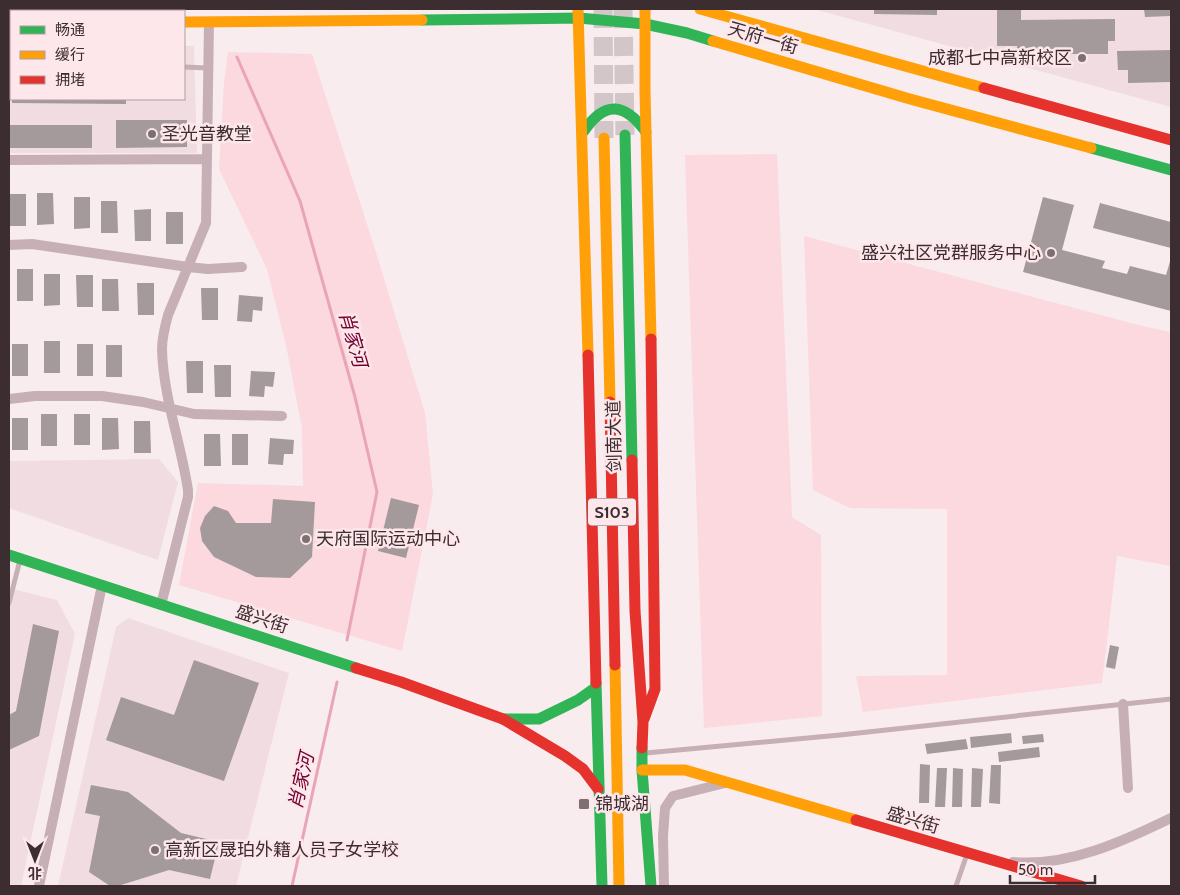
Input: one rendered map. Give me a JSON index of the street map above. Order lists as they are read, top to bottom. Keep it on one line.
{"streets":{"main road":["天府一街","剑南大道","S103","盛兴街"]},"crossings":[["剑南大道","盛兴街"]],"water":["肖家河"],"places":{"other":["成都七中高新校区","圣光音教堂","盛兴社区党群服务中心","天府国际运动中心","高新区晟珀外籍人员子女学校"],"transit":["锦城湖"]},"legend":["畅通","缓行","拥堵"],"scale_bar":"50 m","north":"bottom"}
